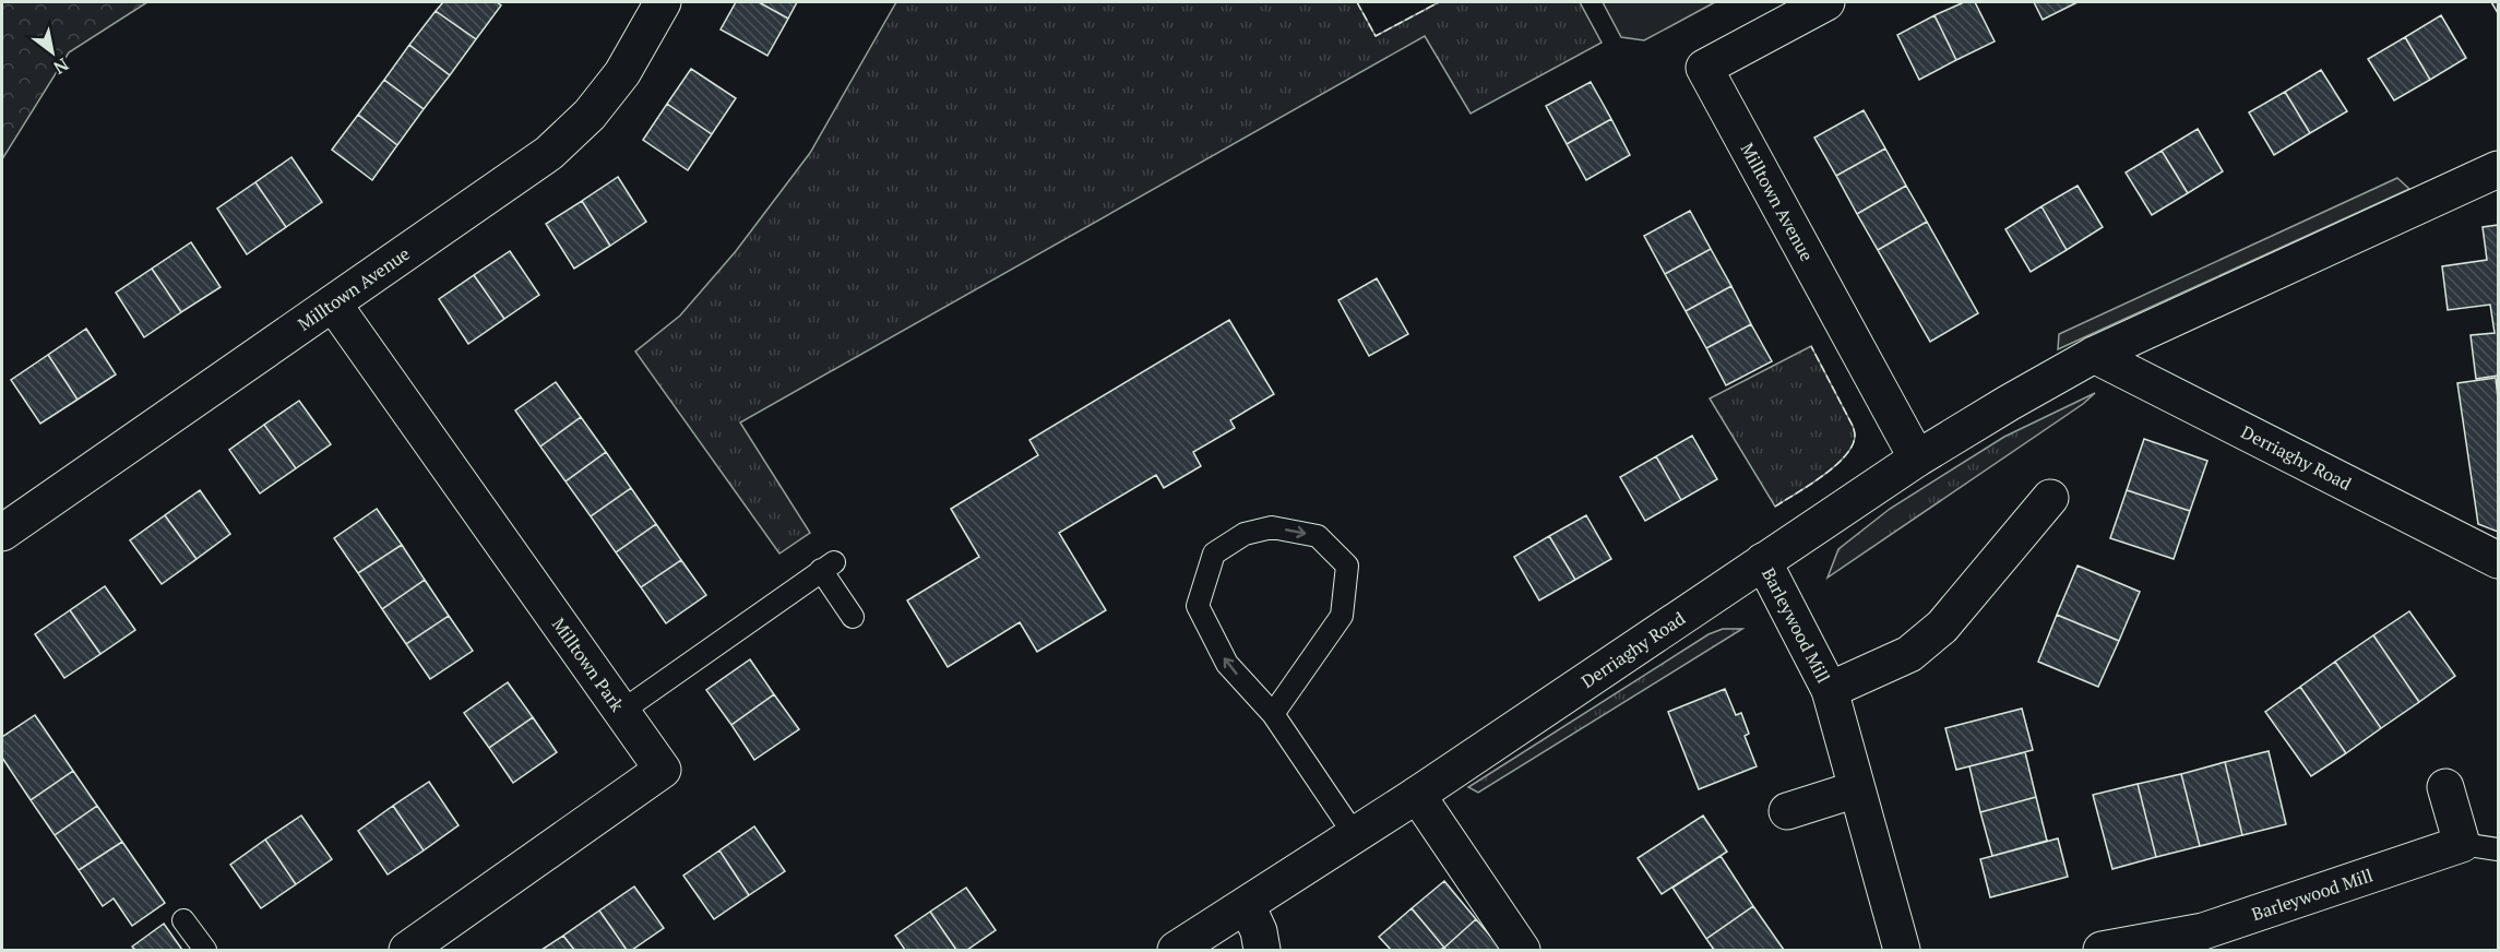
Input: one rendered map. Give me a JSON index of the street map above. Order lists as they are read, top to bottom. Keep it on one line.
{"streets":{"street":["Milltown Avenue","Derriaghy Road","Barleywood Mill","Milltown Park"]},"crossings":[["Milltown Avenue","Derriaghy Road"],["Milltown Avenue","Milltown Park"],["Derriaghy Road","Barleywood Mill"]],"north":"bottom right"}
